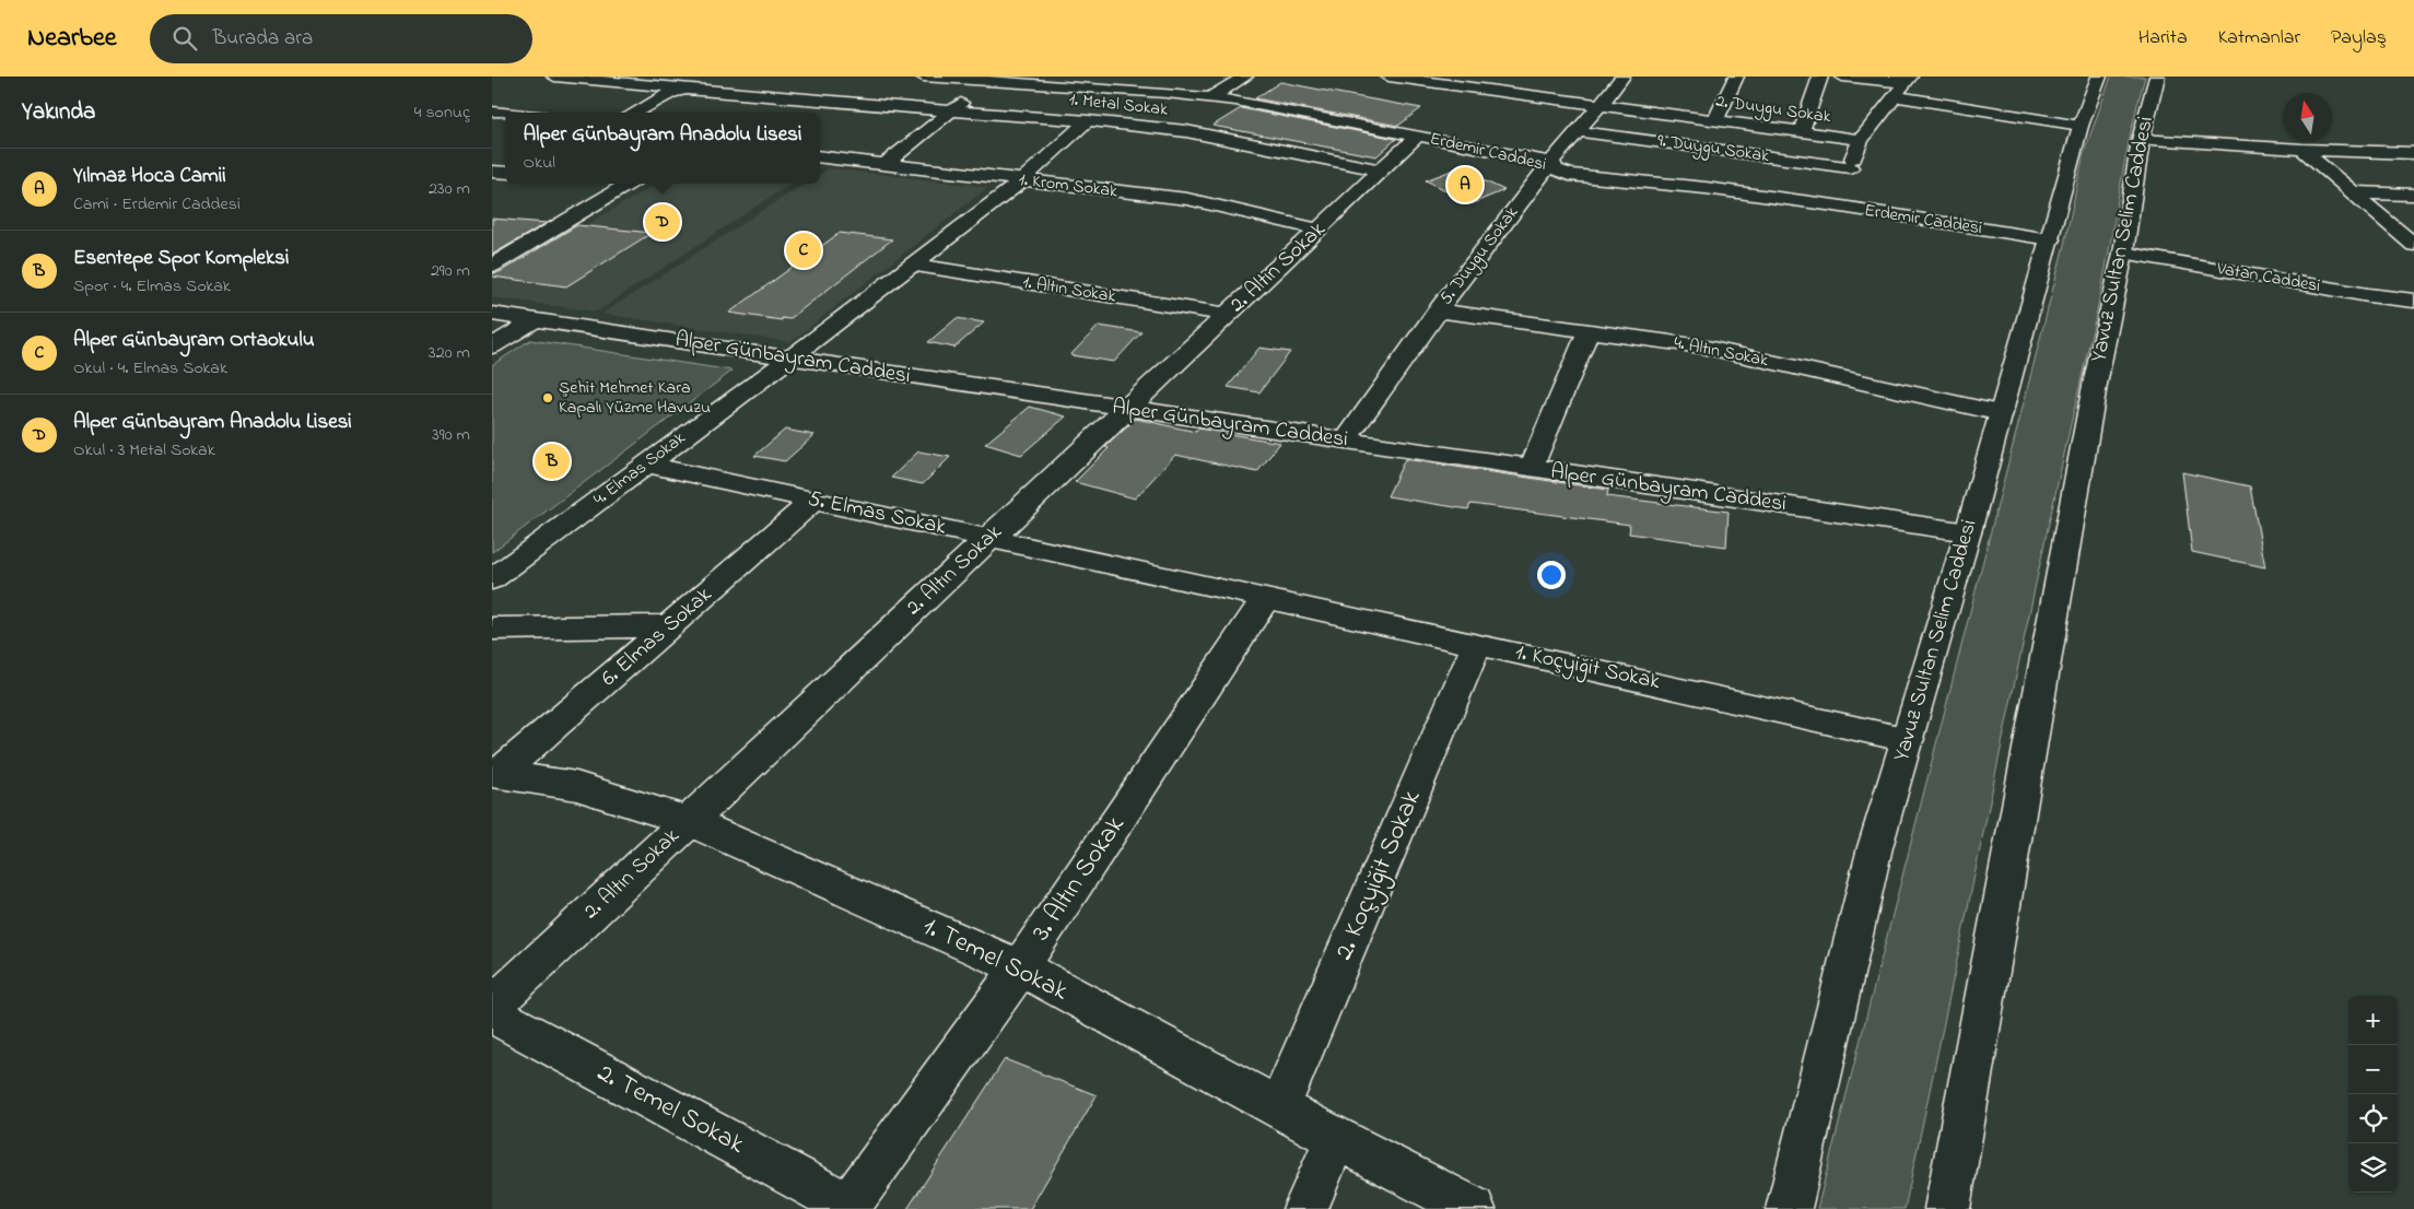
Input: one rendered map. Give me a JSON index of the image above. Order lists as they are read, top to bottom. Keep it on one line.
{"streets":{"street":["1. Metal Sokak","2. Duygu Sokak","9. Duygu Sokak","Erdemir Caddesi","1. Krom Sokak","Yavuz Sultan Selim Caddesi","5. Duygu Sokak","2. Altın Sokak","Vatan Caddesi","1. Altın Sokak","4. Altın Sokak","Alper Günbayram Caddesi","4. Elmas Sokak","5. Elmas Sokak","6. Elmas Sokak","1. Koçyiğit Sokak","2. Koçyiğit Sokak","3. Altın Sokak","1. Temel Sokak","2. Temel Sokak"]},"crossings":[["1. Metal Sokak","2. Altın Sokak"],["1. Metal Sokak","4. Elmas Sokak"],["2. Duygu Sokak","5. Duygu Sokak"],["9. Duygu Sokak","5. Duygu Sokak"],["Erdemir Caddesi","Yavuz Sultan Selim Caddesi"],["Erdemir Caddesi","5. Duygu Sokak"],["Erdemir Caddesi","2. Altın Sokak"],["1. Krom Sokak","2. Altın Sokak"],["1. Krom Sokak","4. Elmas Sokak"],["Yavuz Sultan Selim Caddesi","Vatan Caddesi"],["Yavuz Sultan Selim Caddesi","4. Altın Sokak"],["Yavuz Sultan Selim Caddesi","Alper Günbayram Caddesi"],["Yavuz Sultan Selim Caddesi","1. Koçyiğit Sokak"],["5. Duygu Sokak","4. Altın Sokak"],["5. Duygu Sokak","Alper Günbayram Caddesi"],["2. Altın Sokak","1. Altın Sokak"],["2. Altın Sokak","Alper Günbayram Caddesi"],["2. Altın Sokak","5. Elmas Sokak"],["2. Altın Sokak","1. Temel Sokak"],["1. Altın Sokak","4. Elmas Sokak"],["Alper Günbayram Caddesi","4. Elmas Sokak"],["4. Elmas Sokak","5. Elmas Sokak"],["5. Elmas Sokak","6. Elmas Sokak"],["5. Elmas Sokak","1. Koçyiğit Sokak"],["5. Elmas Sokak","3. Altın Sokak"],["6. Elmas Sokak","1. Temel Sokak"],["1. Koçyiğit Sokak","2. Koçyiğit Sokak"],["1. Koçyiğit Sokak","3. Altın Sokak"],["2. Koçyiğit Sokak","1. Temel Sokak"],["3. Altın Sokak","1. Temel Sokak"],["3. Altın Sokak","2. Temel Sokak"]],"places":["Şehit Mehmet Kara Kapalı Yüzme Havuzu"],"north":"top","page":{"header":"Nearbee","search":"Burada ara","nav":["Harita","Katmanlar","Paylaş"],"heading":["Yakında","4 sonuç"],"popup":["Alper Günbayram Anadolu Lisesi","Okul"],"list":[{"mark":"A","name":"Yılmaz Hoca Camii","note":"Cami · Erdemir Caddesi","value":"230 m"},{"mark":"B","name":"Esentepe Spor Kompleksi","note":"Spor · 4. Elmas Sokak","value":"290 m"},{"mark":"C","name":"Alper Günbayram Ortaokulu","note":"Okul · 4. Elmas Sokak","value":"320 m"},{"mark":"D","name":"Alper Günbayram Anadolu Lisesi","note":"Okul · 3 Metal Sokak","value":"390 m"}],"pins":["A","D","C","B"],"map_buttons":["+","−"]}}
